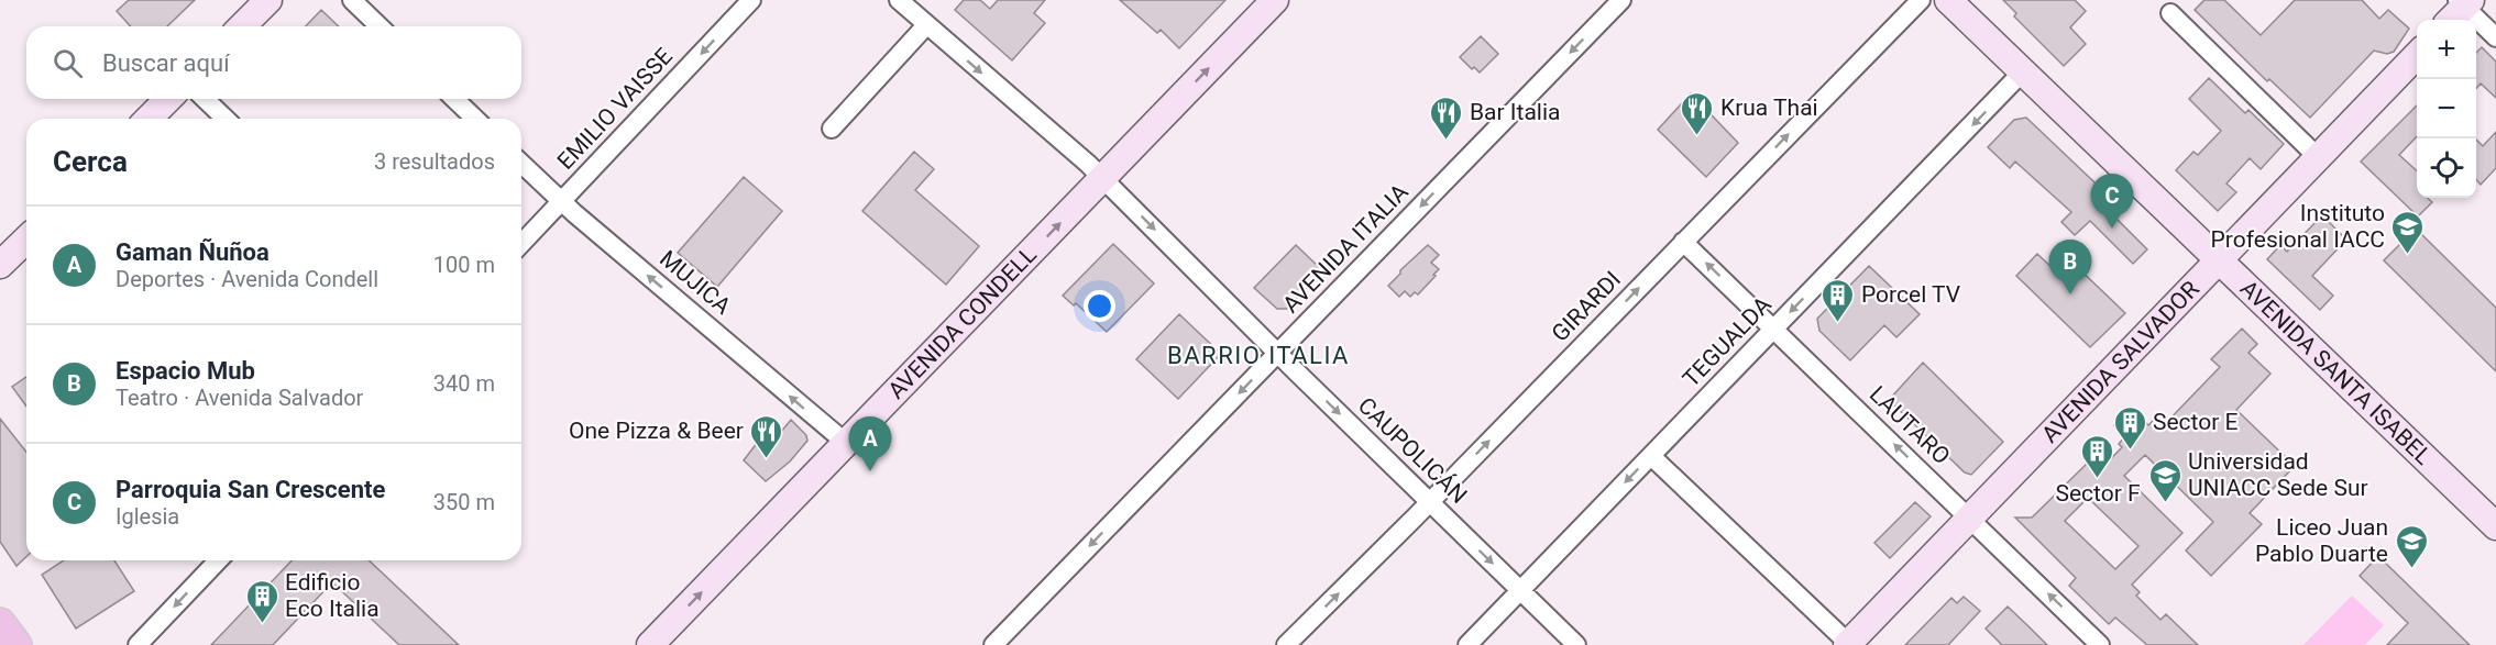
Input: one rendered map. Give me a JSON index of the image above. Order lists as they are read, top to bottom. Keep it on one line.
{"streets":{"main road":["AVENIDA CONDELL","AVENIDA SALVADOR","AVENIDA SANTA ISABEL"],"street":["EMILIO VAISSE","AVENIDA ITALIA","MUJICA","GIRARDI","TEGUALDA","LAUTARO","CAUPOLICÁN"]},"crossings":[["EMILIO VAISSE","MUJICA"],["AVENIDA ITALIA","CAUPOLICÁN"],["MUJICA","AVENIDA CONDELL"],["GIRARDI","LAUTARO"],["GIRARDI","CAUPOLICÁN"],["AVENIDA CONDELL","CAUPOLICÁN"],["TEGUALDA","AVENIDA SANTA ISABEL"],["TEGUALDA","LAUTARO"],["TEGUALDA","CAUPOLICÁN"],["AVENIDA SALVADOR","AVENIDA SANTA ISABEL"],["AVENIDA SALVADOR","LAUTARO"]],"one_way":["EMILIO VAISSE","AVENIDA ITALIA","MUJICA","GIRARDI","AVENIDA CONDELL","TEGUALDA","LAUTARO","CAUPOLICÁN"],"districts":["BARRIO ITALIA"],"places":{"restaurant":["Krua Thai","Bar Italia","One Pizza & Beer"],"school or university":["Instituto Profesional IACC","Universidad UNIACC Sede Sur","Liceo Juan Pablo Duarte"],"building":["Porcel TV","Sector E","Sector F","Edificio Eco Italia"]},"page":{"map_buttons":["+","−"],"search":"Buscar aquí","heading":["Cerca","3 resultados"],"pins":["C","B","A"],"list":[{"mark":"A","name":"Gaman Ñuñoa","note":"Deportes · Avenida Condell","value":"100 m"},{"mark":"B","name":"Espacio Mub","note":"Teatro · Avenida Salvador","value":"340 m"},{"mark":"C","name":"Parroquia San Crescente","note":"Iglesia","value":"350 m"}]}}
